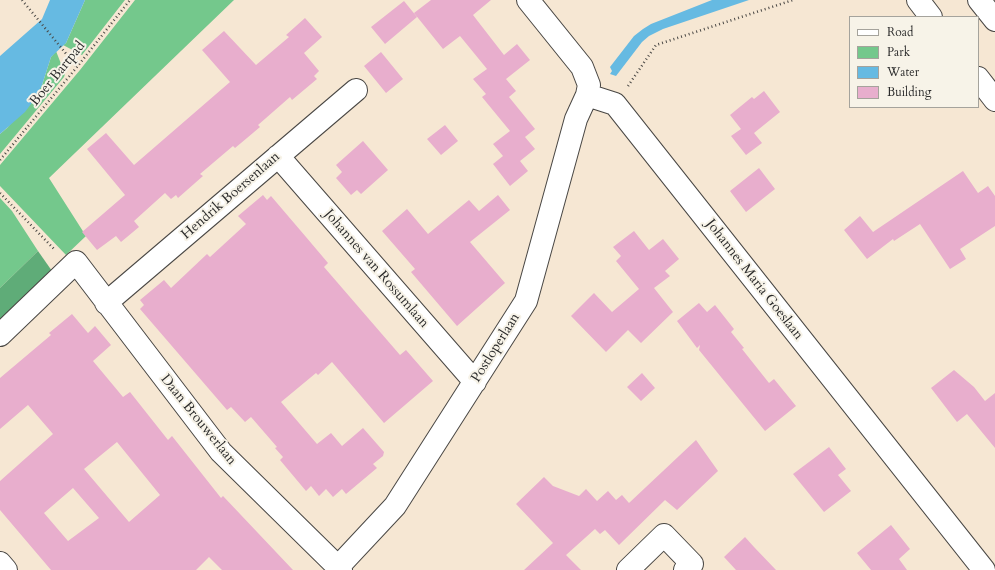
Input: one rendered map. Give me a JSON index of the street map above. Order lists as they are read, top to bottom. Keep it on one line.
{"streets":{"street":["Hendrik Boersenlaan","Johannes van Rossumlaan","Johannes Maria Goeslaan","Postloperlaan","Daan Brouwerlaan"],"path":["Boer Bartpad"]},"crossings":[["Hendrik Boersenlaan","Johannes van Rossumlaan"],["Hendrik Boersenlaan","Daan Brouwerlaan"],["Johannes van Rossumlaan","Postloperlaan"],["Postloperlaan","Daan Brouwerlaan"]],"legend":["Road","Park","Water","Building"]}
